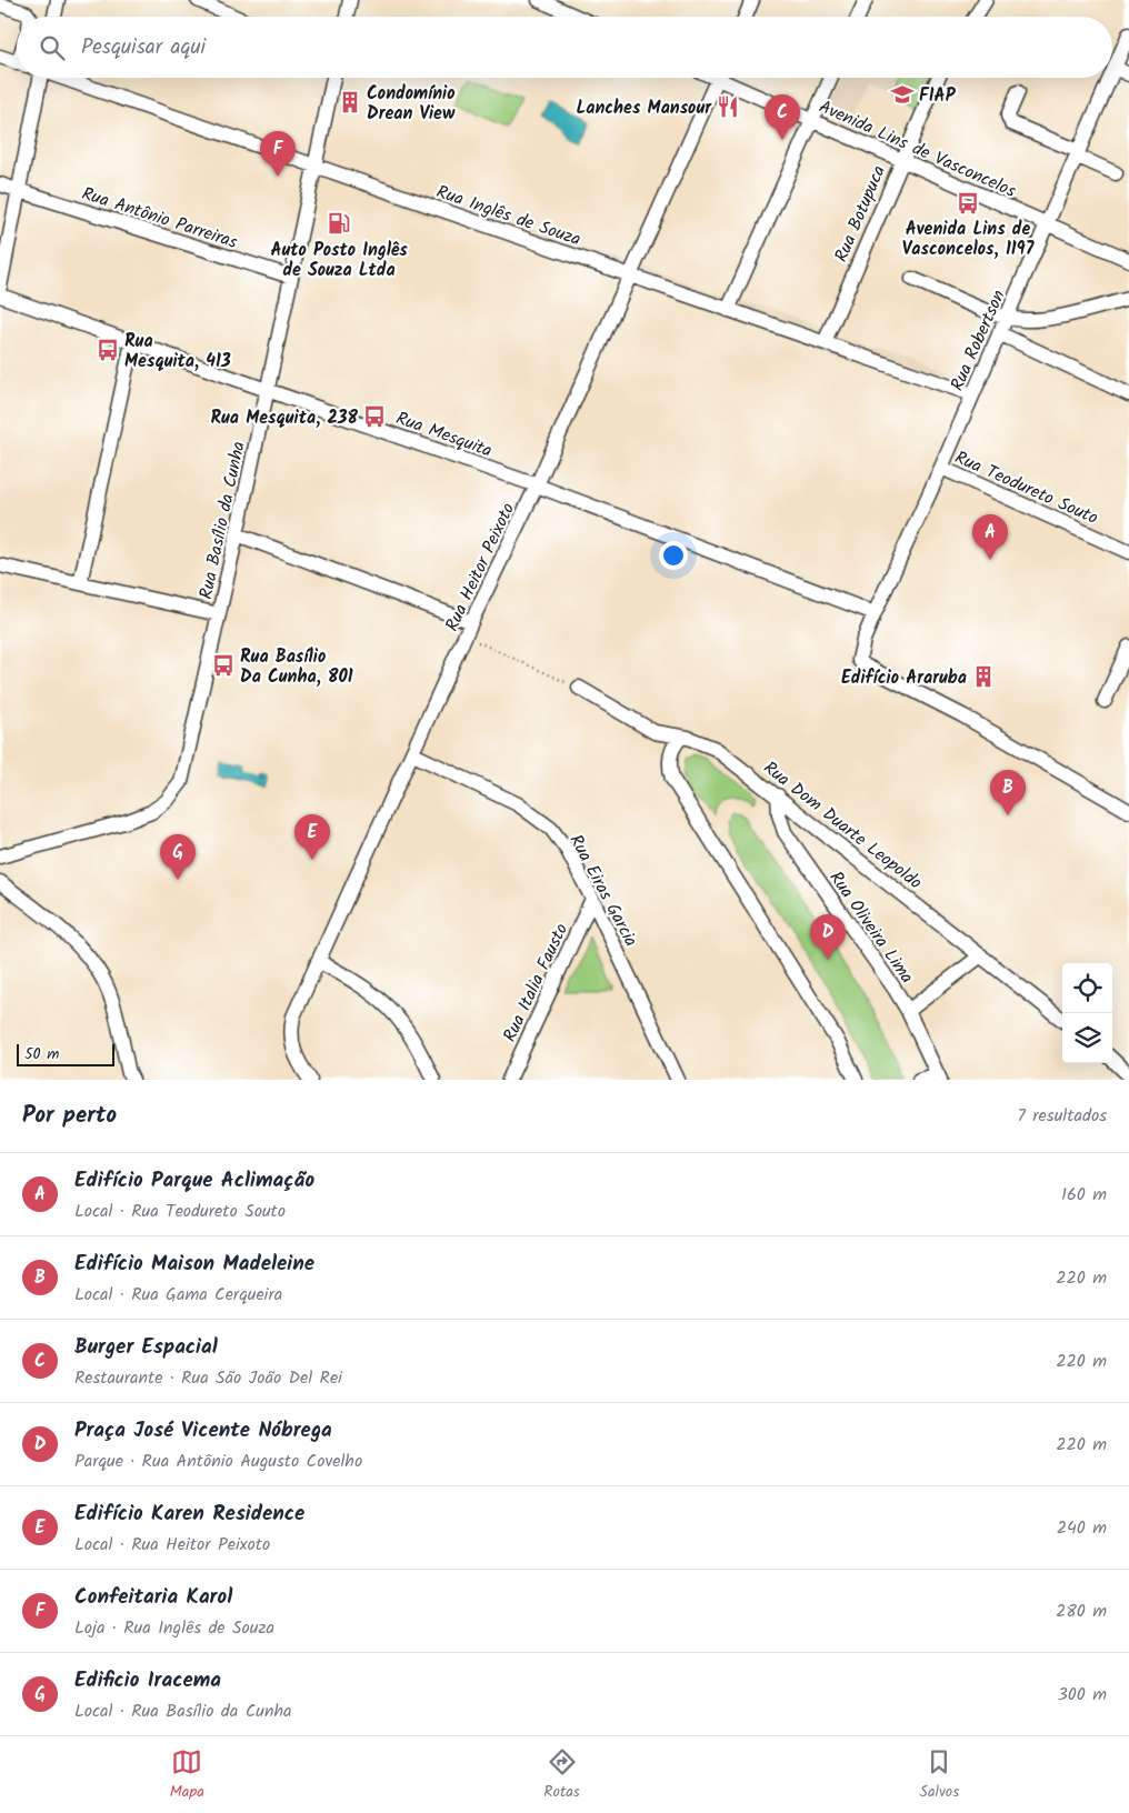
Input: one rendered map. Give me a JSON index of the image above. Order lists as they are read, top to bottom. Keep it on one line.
{"streets":{"street":["Avenida Lins de Vasconcelos","Rua Botupuca","Rua Inglês de Souza","Rua Antônio Parreiras","Rua Robertson","Rua Mesquita","Rua Teodureto Souto","Rua Basílio da Cunha","Rua Heitor Peixoto","Rua Dom Duarte Leopoldo","Rua Eiras Garcia","Rua Oliveira Lima","Rua Italia Fausto"]},"crossings":[["Avenida Lins de Vasconcelos","Rua Botupuca"],["Avenida Lins de Vasconcelos","Rua Robertson"],["Rua Botupuca","Rua Inglês de Souza"],["Rua Inglês de Souza","Rua Robertson"],["Rua Inglês de Souza","Rua Basílio da Cunha"],["Rua Inglês de Souza","Rua Heitor Peixoto"],["Rua Antônio Parreiras","Rua Basílio da Cunha"],["Rua Robertson","Rua Mesquita"],["Rua Robertson","Rua Teodureto Souto"],["Rua Mesquita","Rua Basílio da Cunha"],["Rua Mesquita","Rua Heitor Peixoto"],["Rua Heitor Peixoto","Rua Eiras Garcia"],["Rua Dom Duarte Leopoldo","Rua Oliveira Lima"],["Rua Eiras Garcia","Rua Italia Fausto"]],"places":{"school or university":["FIAP"],"building":["Condomínio Drean View","Edifício Araruba"],"restaurant":["Lanches Mansour"],"bus stop":["Avenida Lins de Vasconcelos, 1197","Rua Mesquita, 413","Rua Mesquita, 238","Rua Basílio Da Cunha, 801"],"fuel station":["Auto Posto Inglês de Souza Ltda"]},"scale_bar":"50 m","page":{"search":"Pesquisar aqui","pins":["C","F","A","B","E","G","D"],"scale":"50 m","heading":["Por perto","7 resultados"],"list":[{"mark":"A","name":"Edifício Parque Aclimação","note":"Local · Rua Teodureto Souto","value":"160 m"},{"mark":"B","name":"Edifício Maison Madeleine","note":"Local · Rua Gama Cerqueira","value":"220 m"},{"mark":"C","name":"Burger Espacial","note":"Restaurante · Rua São João Del Rei","value":"220 m"},{"mark":"D","name":"Praça José Vicente Nóbrega","note":"Parque · Rua Antônio Augusto Covelho","value":"220 m"},{"mark":"E","name":"Edifício Karen Residence","note":"Local · Rua Heitor Peixoto","value":"240 m"},{"mark":"F","name":"Confeitaria Karol","note":"Loja · Rua Inglês de Souza","value":"280 m"},{"mark":"G","name":"Edificio Iracema","note":"Local · Rua Basílio da Cunha","value":"300 m"}],"nav":["Mapa","Rotas","Salvos"]}}
